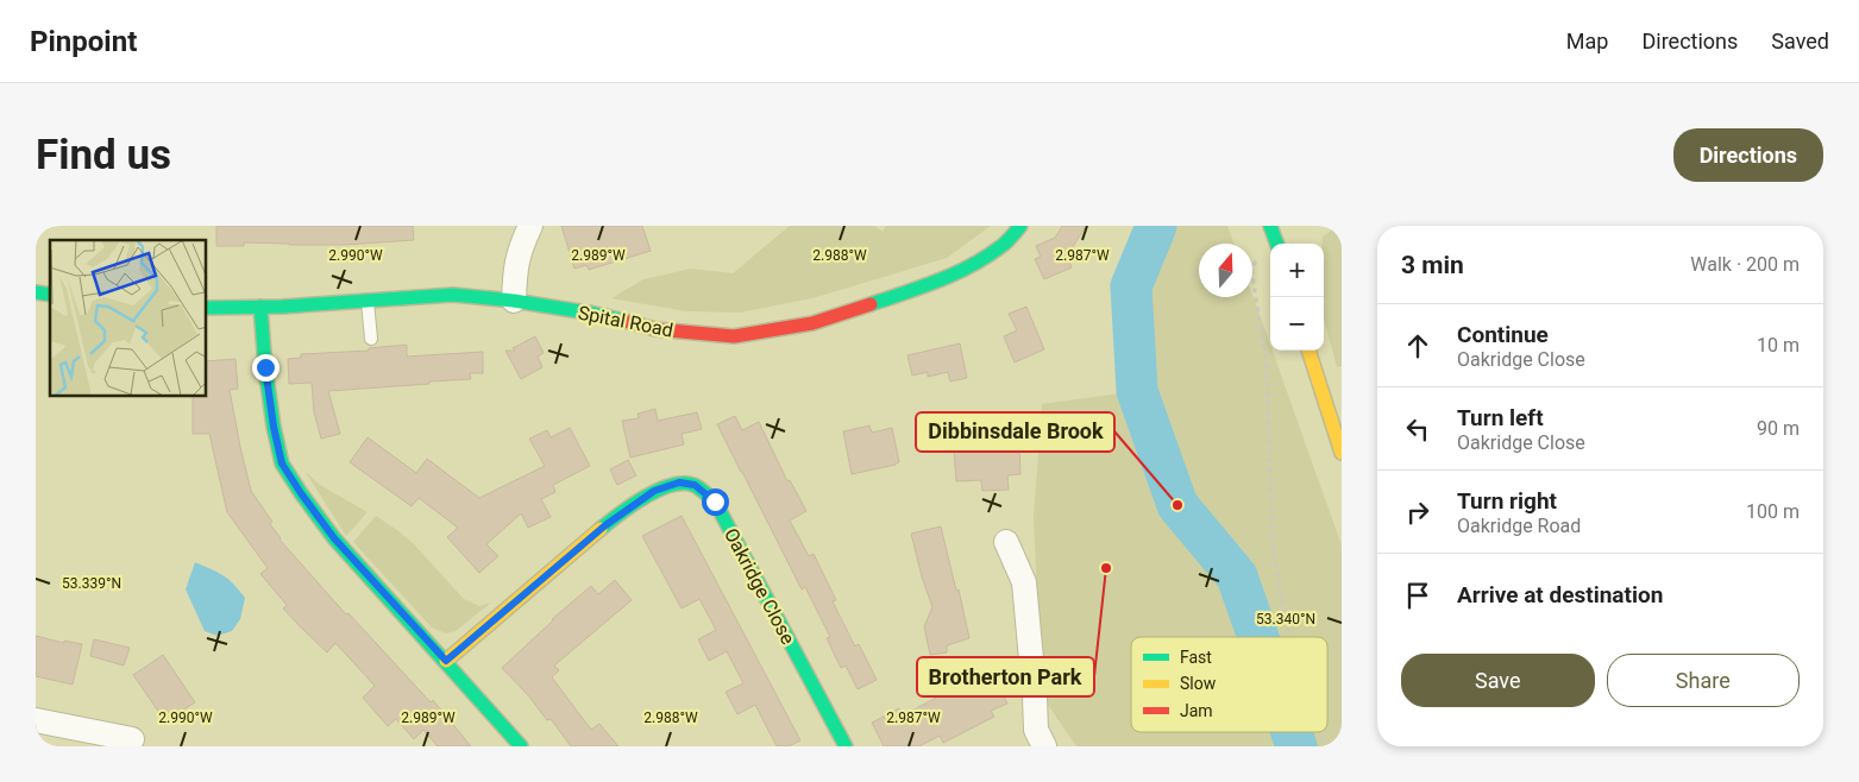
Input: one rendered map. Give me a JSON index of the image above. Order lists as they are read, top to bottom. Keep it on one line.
{"streets":{"street":["Spital Road","Oakridge Close"]},"places":["Dibbinsdale Brook","Brotherton Park"],"legend":["Fast","Slow","Jam"],"north":"top","page":{"header":"Pinpoint","nav":["Map","Directions","Saved"],"buttons":["Directions",["Save","Share"]],"title":"Find us","heading":["3 min","Walk · 200 m"],"map_buttons":["+","−"],"list":[["Continue","Oakridge Close","10 m"],["Turn left","Oakridge Close","90 m"],["Turn right","Oakridge Road","100 m"],"Arrive at destination"]},"coordinates":["2.989°W","2.988°W","2.987°W","2.990°W","53.339°N","53.340°N"]}
